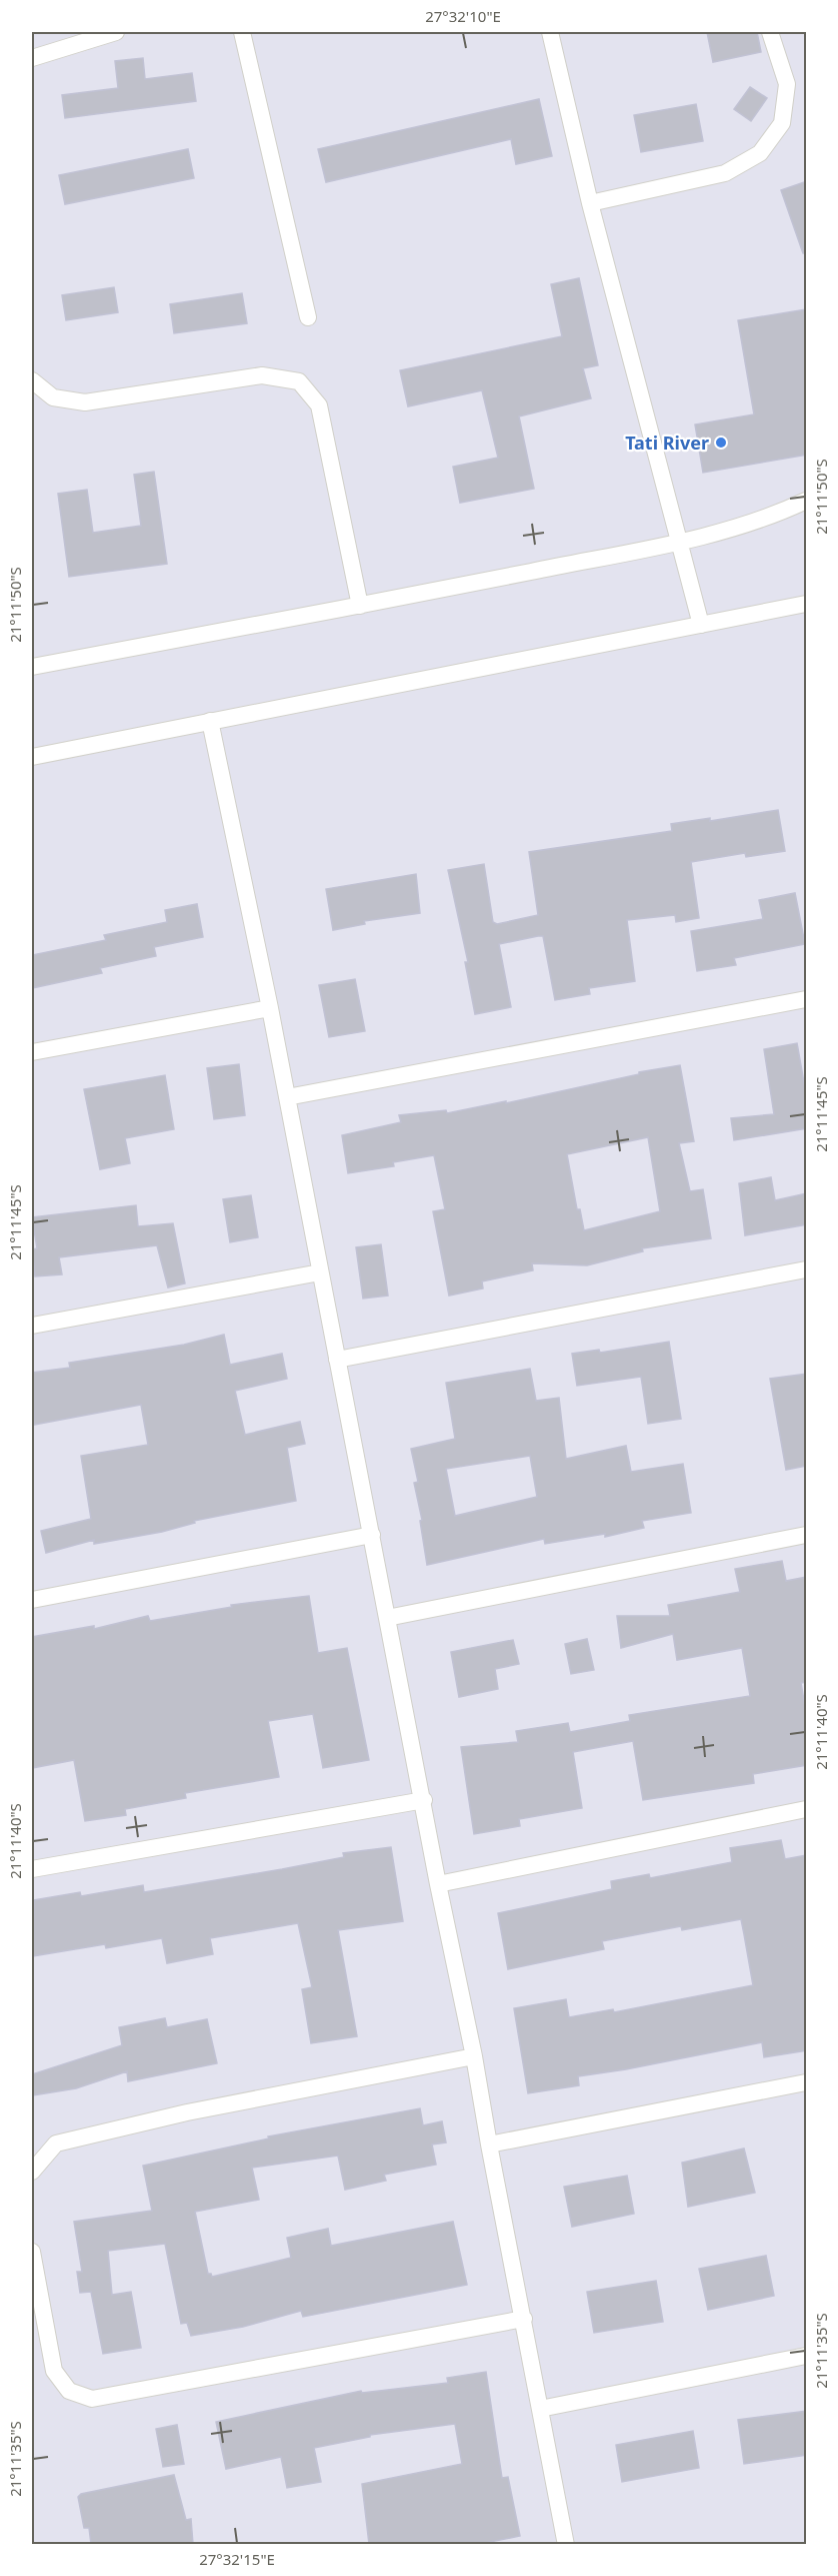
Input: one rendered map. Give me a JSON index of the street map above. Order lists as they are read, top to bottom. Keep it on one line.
{"places":["Tati River"],"coordinates":["27°32'10\"E","21°11'50\"S","21°11'45\"S","21°11'40\"S","21°11'35\"S","27°32'15\"E"]}
